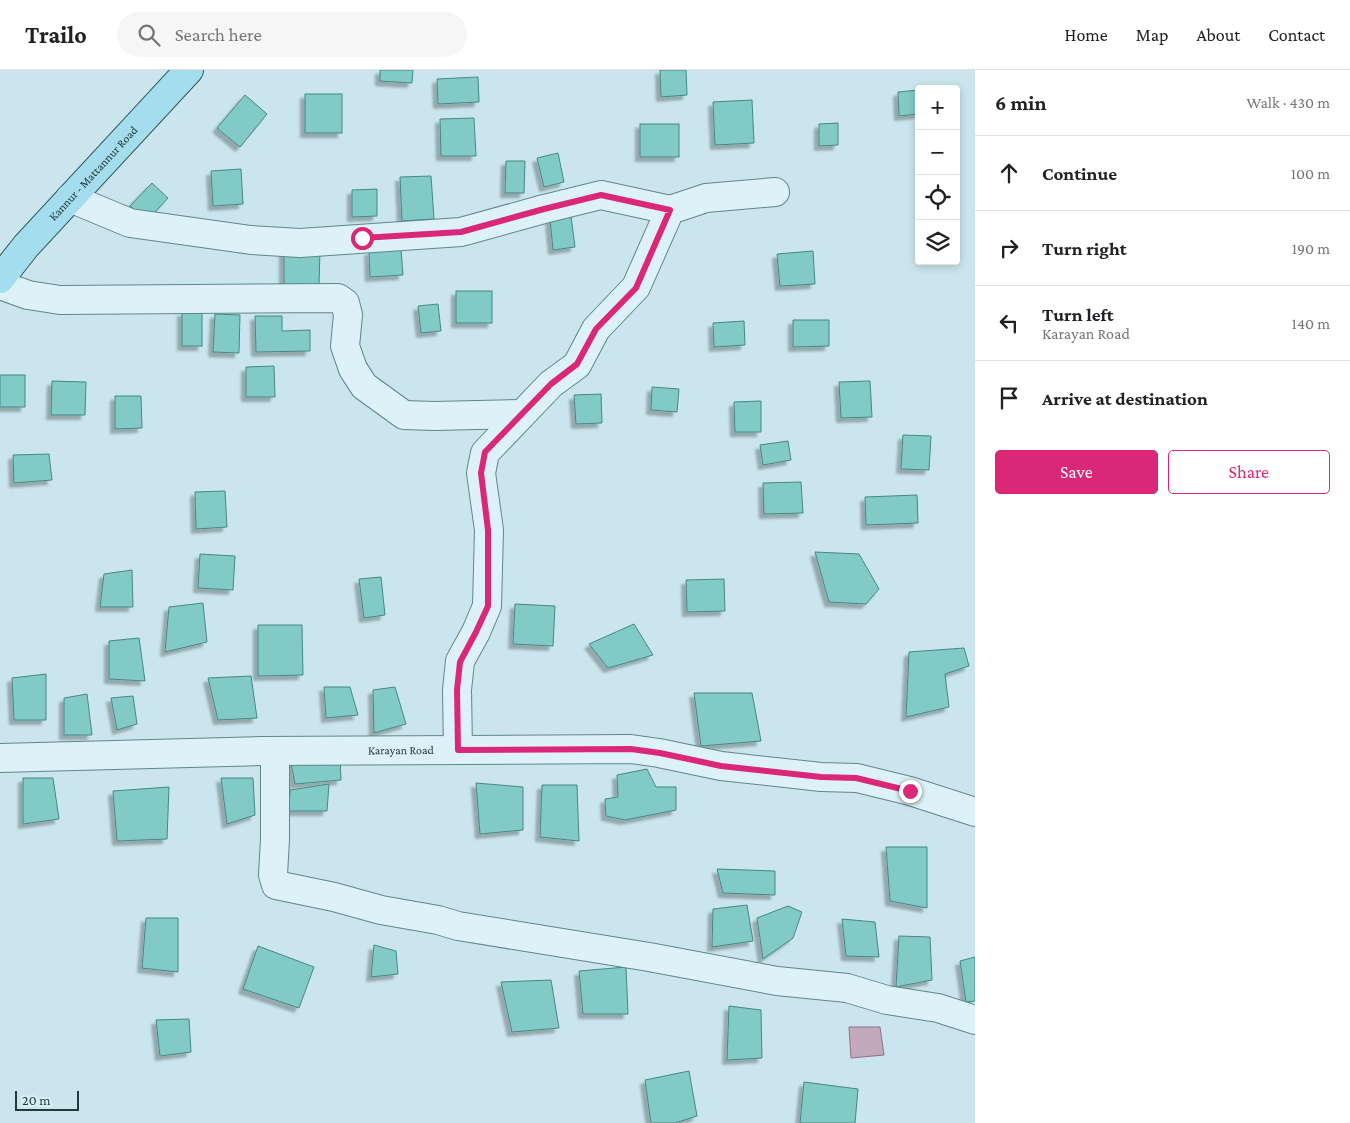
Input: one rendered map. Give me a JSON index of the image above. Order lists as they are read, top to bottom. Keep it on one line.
{"streets":{"main road":["Kannur - Mattannur Road"],"street":["Karayan Road"]},"scale_bar":"20 m","page":{"header":"Trailo","search":"Search here","nav":["Home","Map","About","Contact"],"heading":["6 min","Walk · 430 m"],"map_buttons":["+","−"],"list":[["Continue","100 m"],["Turn right","190 m"],["Turn left","Karayan Road","140 m"],"Arrive at destination"],"buttons":["Save","Share"],"scale":"20 m"}}
